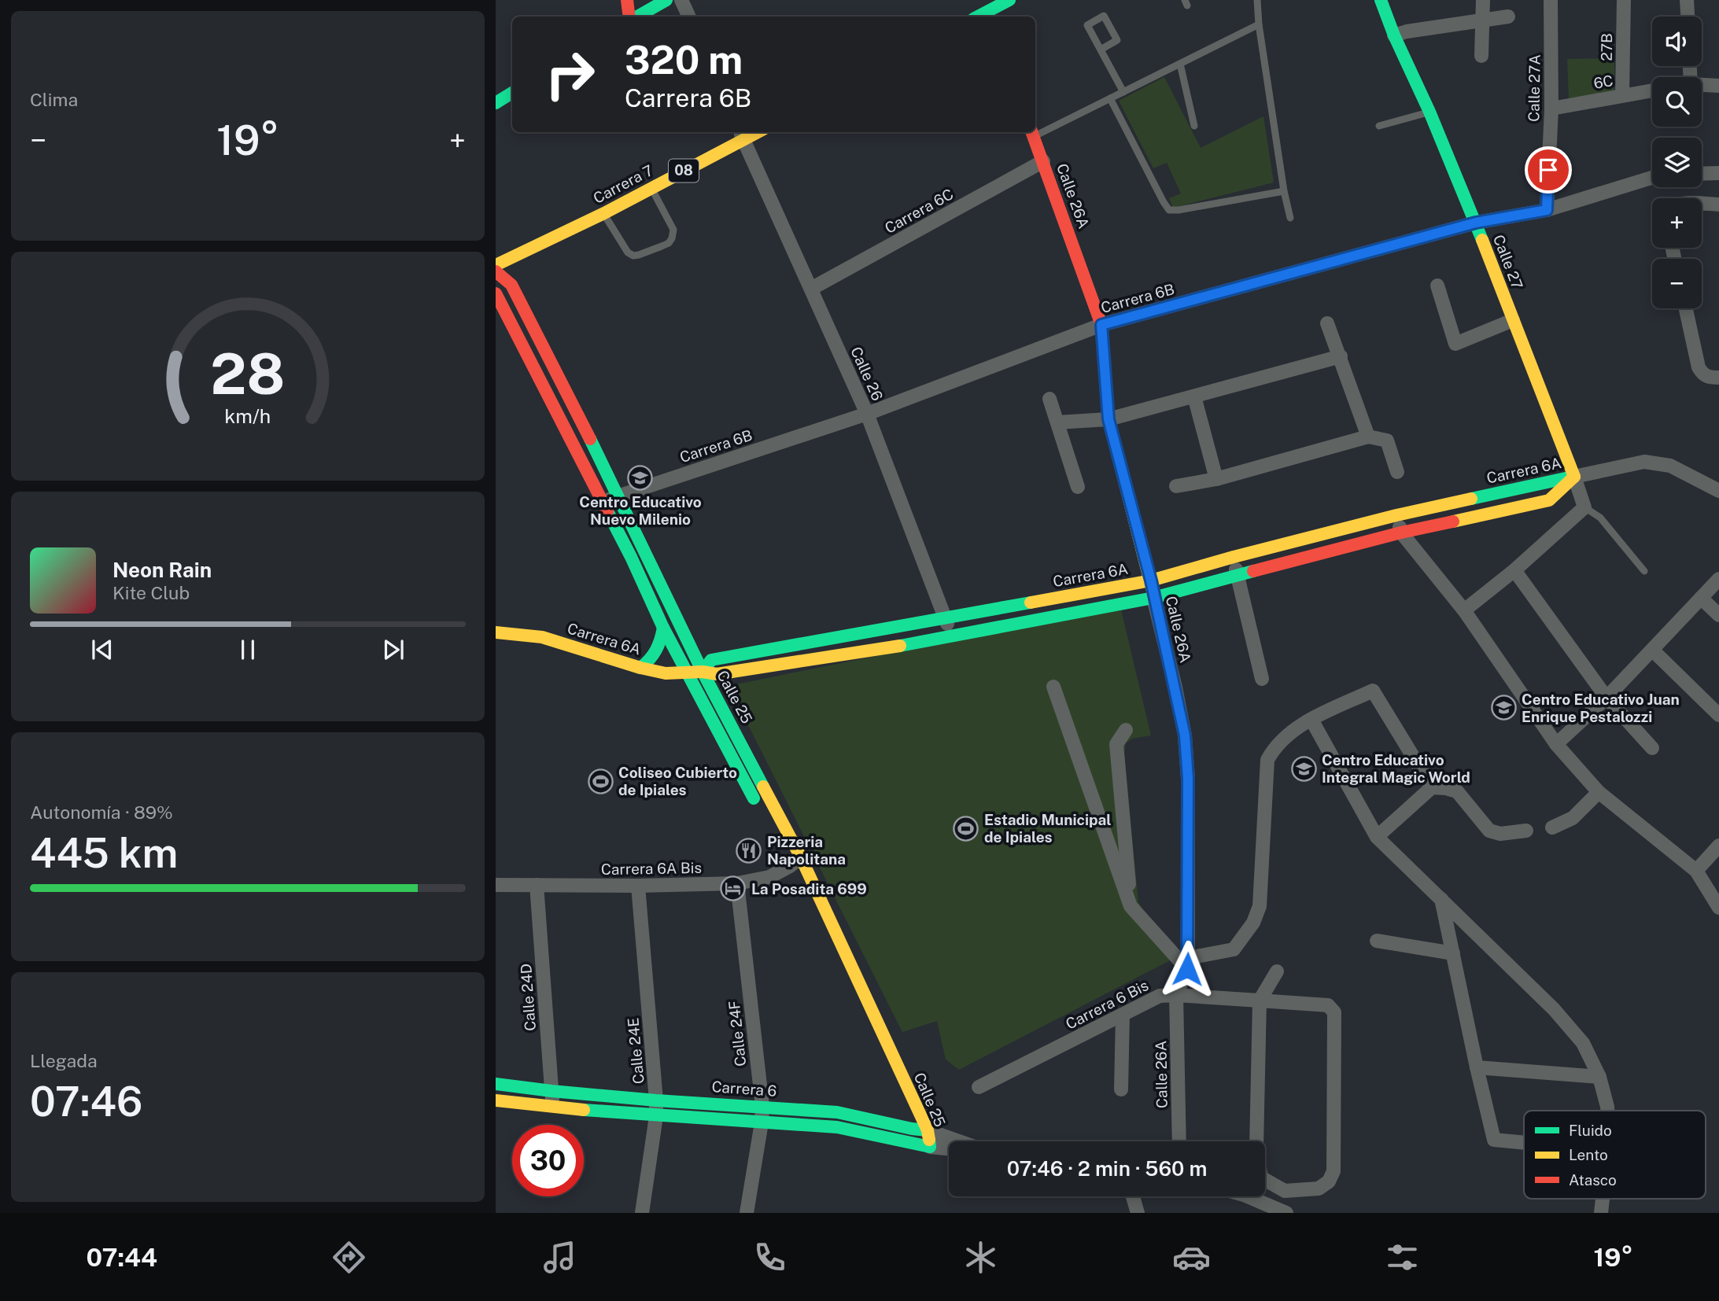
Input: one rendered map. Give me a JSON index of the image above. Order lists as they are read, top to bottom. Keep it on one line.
{"streets":{"street":["27B","6C","Calle 27A","08","Carrera 7","Calle 26A","Carrera 6C","Calle 27","Carrera 6B","Calle 26","Carrera 6A","Calle 25","Carrera 6A Bis","Calle 24D","Carrera 6 Bis","Calle 24F","Calle 24E","Carrera 6"]},"crossings":[["27B","6C"],["6C","Calle 27A"],["Calle 27A","Carrera 6B"],["Carrera 7","Calle 26"],["Calle 26A","Carrera 6C"],["Calle 26A","Carrera 6B"],["Calle 26A","Carrera 6A"],["Calle 26A","Carrera 6 Bis"],["Carrera 6C","Calle 26"],["Calle 27","Carrera 6B"],["Calle 27","Carrera 6A"],["Carrera 6B","Calle 26"],["Carrera 6B","Calle 25"],["Calle 26","Carrera 6A"],["Carrera 6A","Calle 25"],["Calle 25","Carrera 6A Bis"],["Calle 25","Carrera 6"],["Carrera 6A Bis","Calle 24D"],["Carrera 6A Bis","Calle 24F"],["Carrera 6A Bis","Calle 24E"],["Calle 24D","Carrera 6"],["Calle 24F","Carrera 6"],["Calle 24E","Carrera 6"]],"places":{"school or university":["Centro Educativo Nuevo Milenio","Centro Educativo Juan Enrique Pestalozzi","Centro Educativo Integral Magic World"],"sports":["Coliseo Cubierto de Ipiales","Estadio Municipal de Ipiales"],"restaurant":["Pizzeria Napolitana"],"hotel":["La Posadita 699"]},"legend":["Fluido","Lento","Atasco"],"page":{"tile":["Clima",["Autonomía · 89%","445 km"],["Llegada","07:46"]],"map_buttons":["+","−"],"turn":["320 m","Carrera 6B"],"heat":["−","19°","+"],"song":["Neon Rain","Kite Club"],"limit":"30","trip":"07:46 · 2 min · 560 m","tabs":["07:44","19°"],"gauge":["28","km/h"]}}
